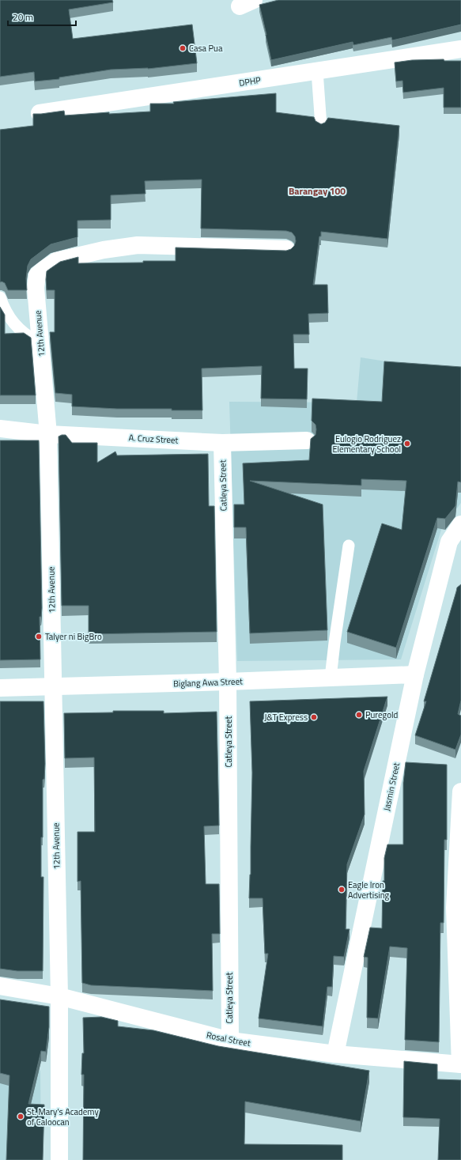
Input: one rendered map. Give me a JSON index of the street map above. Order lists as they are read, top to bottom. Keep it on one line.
{"streets":{"street":["DPHP","12th Avenue","A. Cruz Street","Catleya Street","Biglang Awa Street","Jasmin Street","Rosal Street"]},"crossings":[["12th Avenue","A. Cruz Street"],["12th Avenue","Biglang Awa Street"],["12th Avenue","Rosal Street"],["A. Cruz Street","Catleya Street"],["Catleya Street","Biglang Awa Street"],["Catleya Street","Rosal Street"],["Biglang Awa Street","Jasmin Street"],["Jasmin Street","Rosal Street"]],"districts":["Barangay 100"],"places":["Casa Pua","Eulogio Rodriguez Elementary School","Talyer ni BigBro","Puregold","J&T Express","Eagle Iron Advertising","St. Mary's Academy of Caloocan"],"scale_bar":"20 m"}
